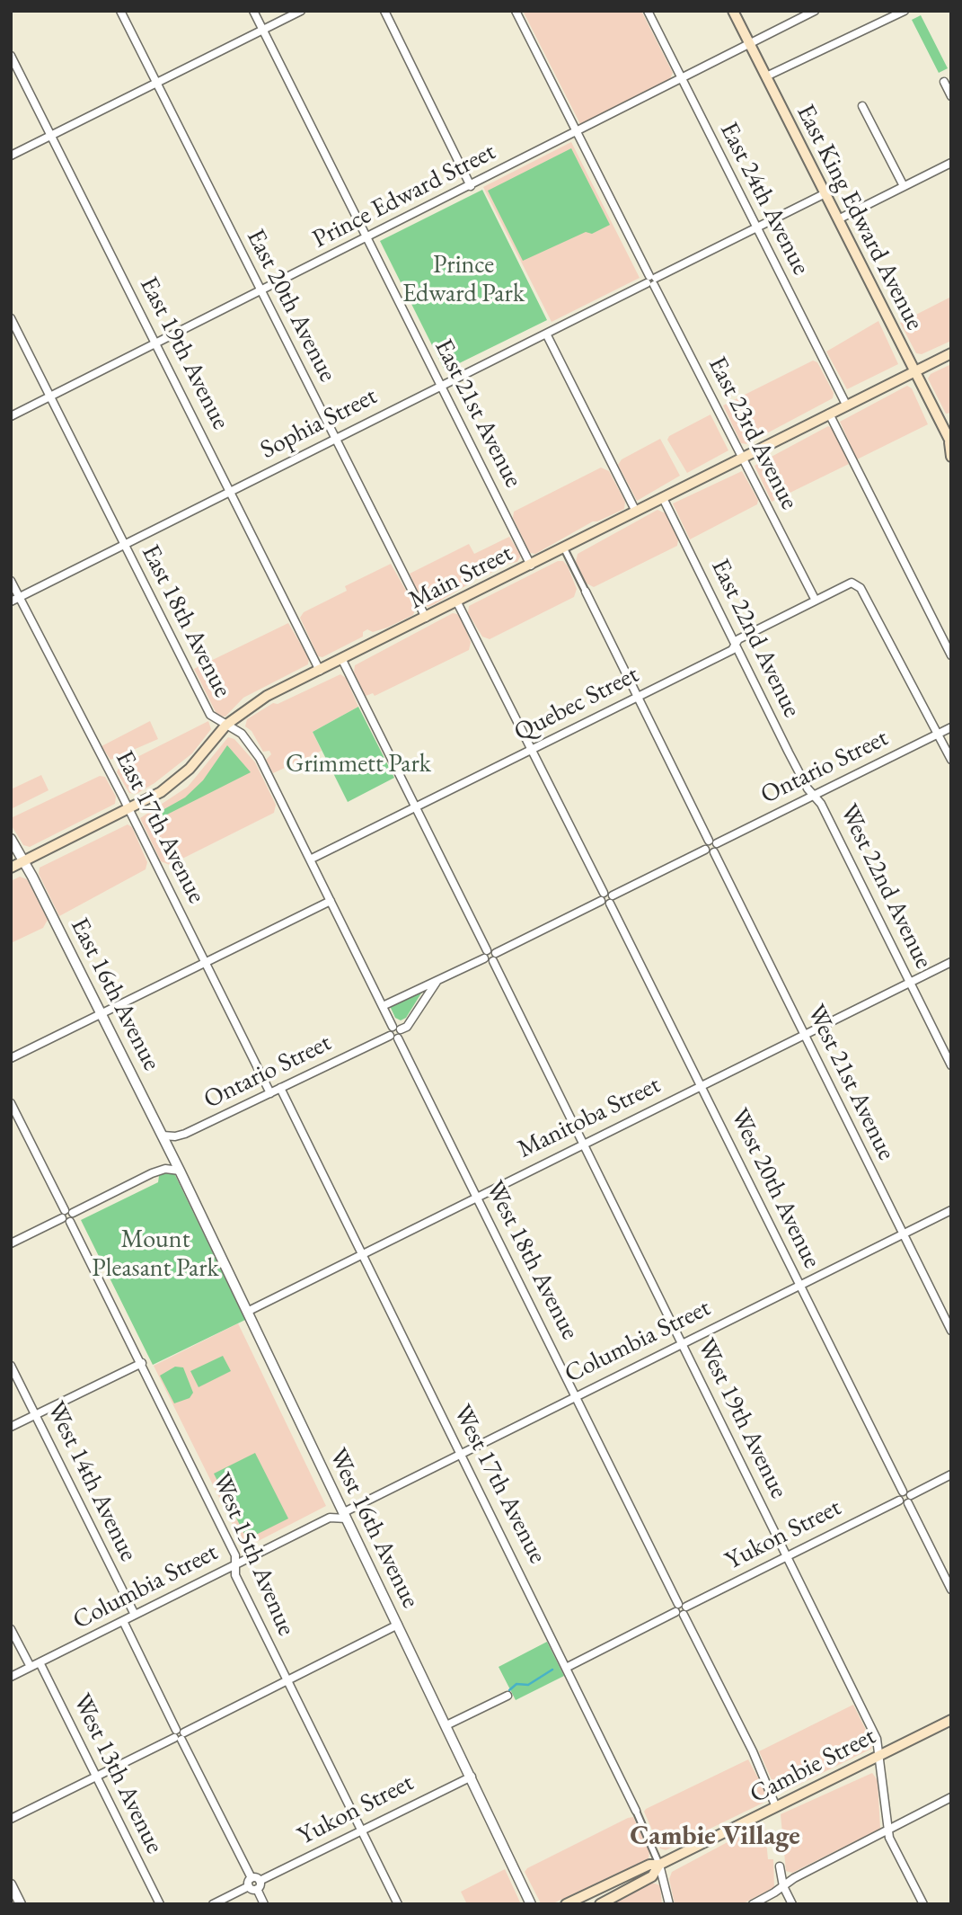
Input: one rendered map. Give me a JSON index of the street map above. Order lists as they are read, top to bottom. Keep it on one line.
{"streets":{"main road":["East King Edward Avenue","Main Street","Cambie Street"],"street":["Prince Edward Street","East 24th Avenue","East 20th Avenue","East 19th Avenue","East 21st Avenue","Sophia Street","East 23rd Avenue","East 18th Avenue","East 22nd Avenue","Quebec Street","Ontario Street","East 17th Avenue","West 22nd Avenue","East 16th Avenue","West 21st Avenue","Manitoba Street","West 20th Avenue","West 18th Avenue","Columbia Street","West 19th Avenue","West 14th Avenue","West 17th Avenue","West 16th Avenue","Yukon Street","West 15th Avenue","West 13th Avenue"]},"crossings":[["Prince Edward Street","East 24th Avenue"],["Prince Edward Street","East King Edward Avenue"],["Prince Edward Street","East 20th Avenue"],["Prince Edward Street","East 19th Avenue"],["Prince Edward Street","East 21st Avenue"],["Prince Edward Street","East 23rd Avenue"],["Prince Edward Street","East 18th Avenue"],["East 24th Avenue","Sophia Street"],["East 24th Avenue","Main Street"],["East King Edward Avenue","Sophia Street"],["East King Edward Avenue","Main Street"],["East 20th Avenue","Sophia Street"],["East 20th Avenue","Main Street"],["East 19th Avenue","Sophia Street"],["East 19th Avenue","Main Street"],["East 21st Avenue","Sophia Street"],["East 21st Avenue","Main Street"],["Sophia Street","East 23rd Avenue"],["Sophia Street","East 18th Avenue"],["Sophia Street","East 17th Avenue"],["East 23rd Avenue","Main Street"],["East 23rd Avenue","Quebec Street"],["Main Street","East 18th Avenue"],["Main Street","East 22nd Avenue"],["Main Street","East 17th Avenue"],["Main Street","East 16th Avenue"],["East 18th Avenue","Quebec Street"],["East 22nd Avenue","Quebec Street"],["East 22nd Avenue","Ontario Street"],["East 22nd Avenue","West 22nd Avenue"],["Quebec Street","Ontario Street"],["Ontario Street","East 17th Avenue"],["Ontario Street","West 22nd Avenue"],["Ontario Street","East 16th Avenue"],["Ontario Street","West 17th Avenue"],["West 22nd Avenue","Manitoba Street"],["East 16th Avenue","West 16th Avenue"],["West 21st Avenue","Manitoba Street"],["West 21st Avenue","Columbia Street"],["Manitoba Street","West 20th Avenue"],["Manitoba Street","West 18th Avenue"],["Manitoba Street","West 19th Avenue"],["Manitoba Street","West 17th Avenue"],["Manitoba Street","West 16th Avenue"],["West 20th Avenue","Columbia Street"],["West 18th Avenue","Columbia Street"],["West 18th Avenue","Yukon Street"],["West 18th Avenue","Cambie Street"],["Columbia Street","West 19th Avenue"],["Columbia Street","West 14th Avenue"],["Columbia Street","West 17th Avenue"],["Columbia Street","West 16th Avenue"],["Columbia Street","West 15th Avenue"],["Columbia Street","West 13th Avenue"],["West 19th Avenue","Yukon Street"],["West 19th Avenue","Cambie Street"],["West 17th Avenue","Yukon Street"],["West 17th Avenue","Cambie Street"],["West 16th Avenue","Yukon Street"],["Yukon Street","West 15th Avenue"]],"districts":["Cambie Village"],"parks":["Prince Edward Park","Grimmett Park","Mount Pleasant Park"]}
